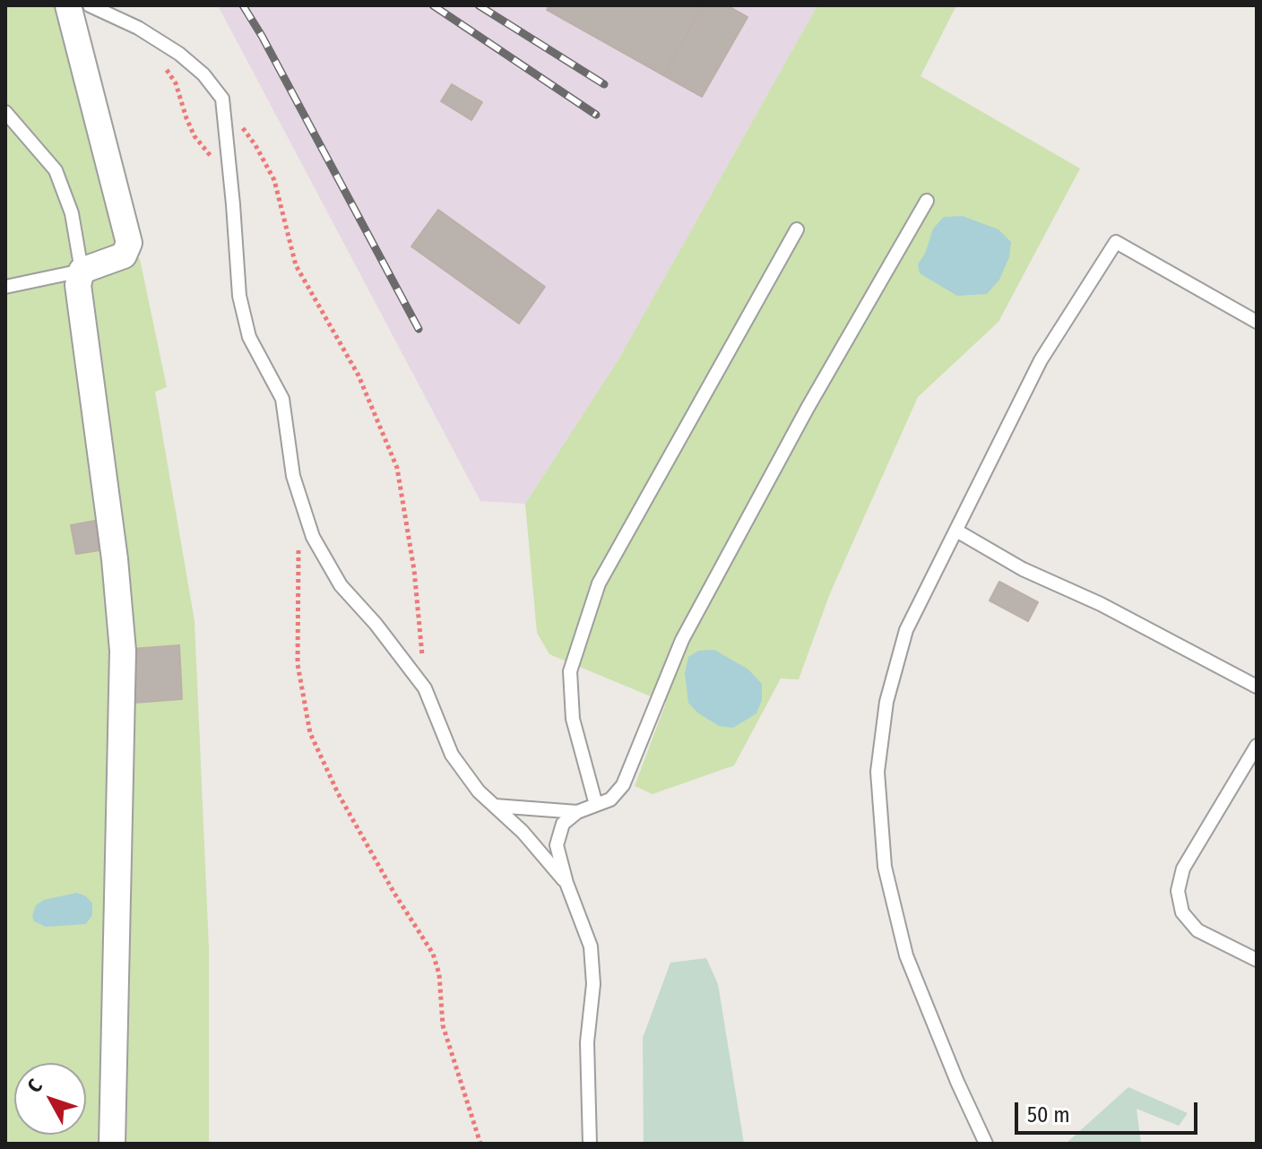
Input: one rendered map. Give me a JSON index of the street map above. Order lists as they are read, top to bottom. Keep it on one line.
{"scale_bar":"50 m","north":"top left"}
